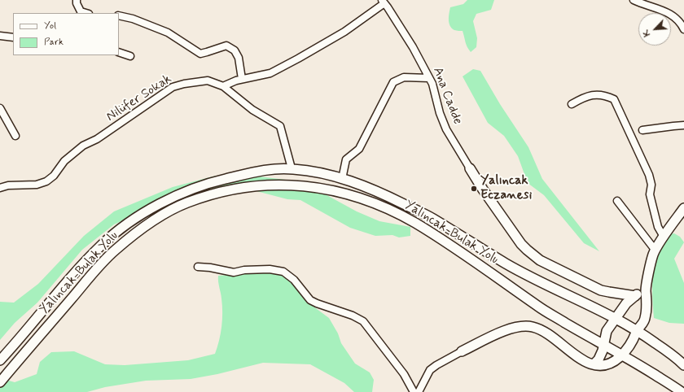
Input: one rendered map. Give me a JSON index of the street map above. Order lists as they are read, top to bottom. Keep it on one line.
{"streets":{"main road":["Yalıncak-Bulak Yolu"],"street":["Ana Cadde","Nilüfer Sokak"]},"crossings":[["Nilüfer Sokak","Yalıncak-Bulak Yolu"]],"places":["Yalıncak Eczanesi"],"legend":["Yol","Park"],"north":"bottom left"}
